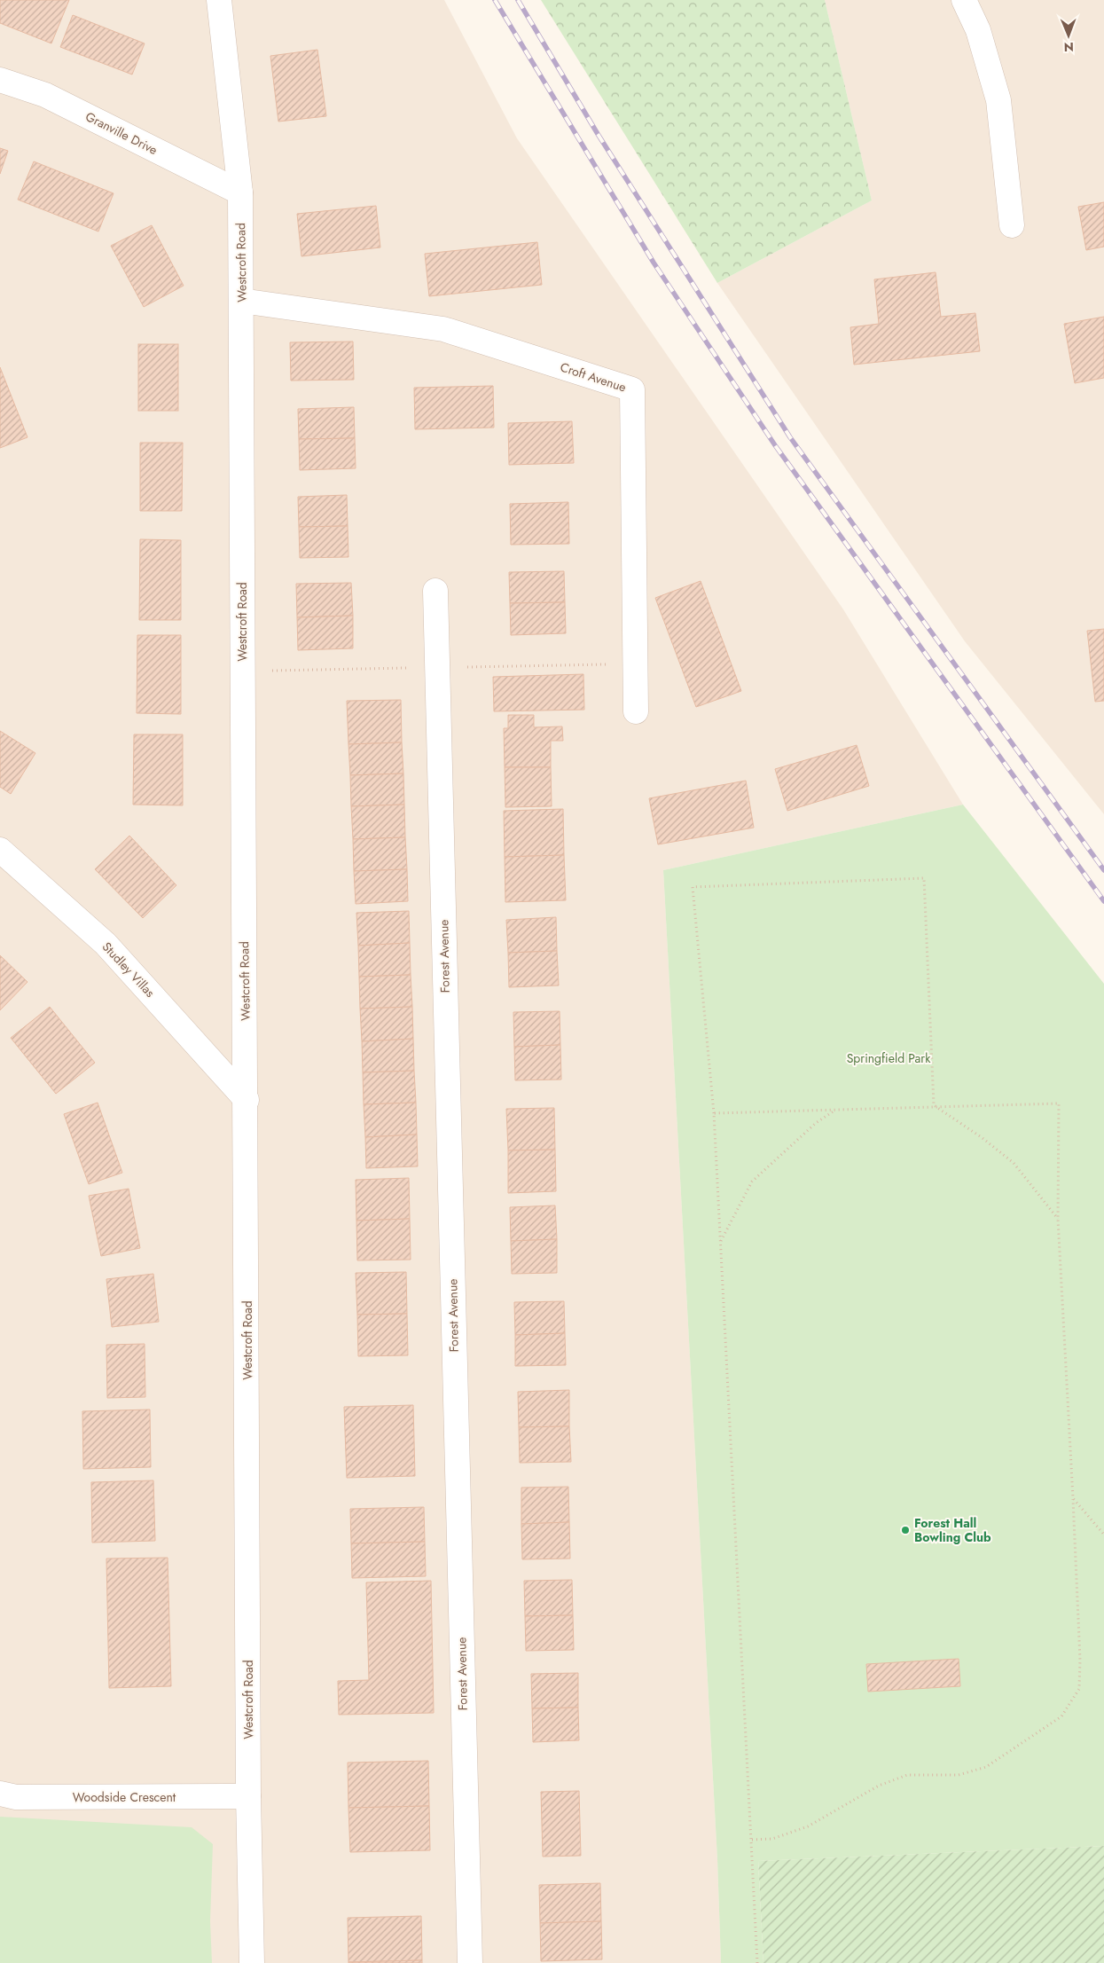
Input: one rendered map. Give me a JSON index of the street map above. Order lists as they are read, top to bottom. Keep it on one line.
{"streets":{"street":["Granville Drive","Westcroft Road","Croft Avenue","Forest Avenue","Studley Villas","Woodside Crescent"]},"crossings":[["Granville Drive","Westcroft Road"],["Westcroft Road","Croft Avenue"],["Westcroft Road","Studley Villas"],["Westcroft Road","Woodside Crescent"]],"parks":["Springfield Park"],"places":["Forest Hall Bowling Club"],"north":"bottom"}
